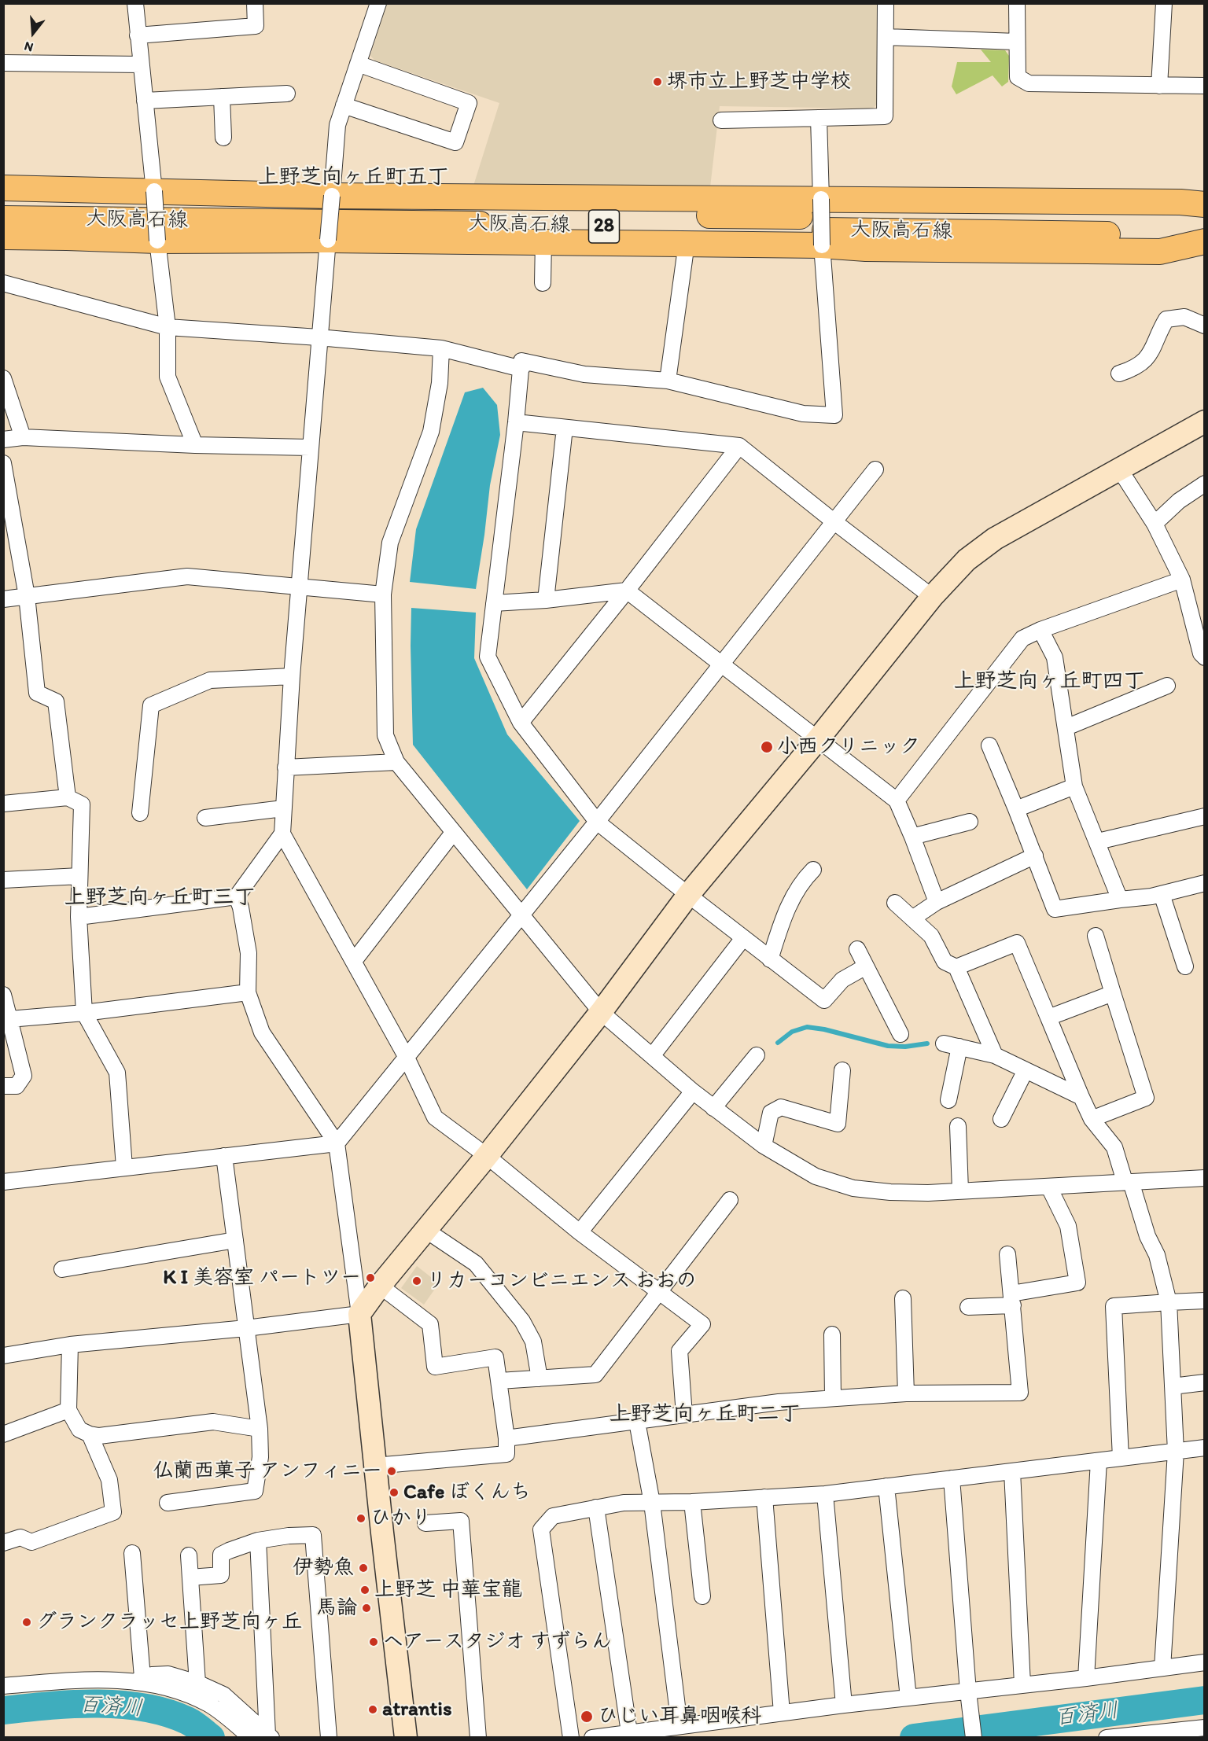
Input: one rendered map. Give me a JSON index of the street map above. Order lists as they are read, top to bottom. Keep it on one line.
{"streets":{"main road":["大阪高石線","28"]},"districts":["上野芝向ヶ丘町五丁","上野芝向ヶ丘町四丁","上野芝向ヶ丘町三丁","上野芝向ヶ丘町二丁"],"water":["百済川"],"places":["堺市立上野芝中学校","小西クリニック","K I 美容室 パートツー","リカーコンビニエンス おおの","仏蘭西菓子 アンフィニー","Cafe ぼくんち","ひかり","伊勢魚","上野芝 中華宝龍","馬論","グランクラッセ上野芝向ヶ丘","ヘアースタジオ すずらん","atrantis","ひじい耳鼻咽喉科"],"north":"bottom"}
